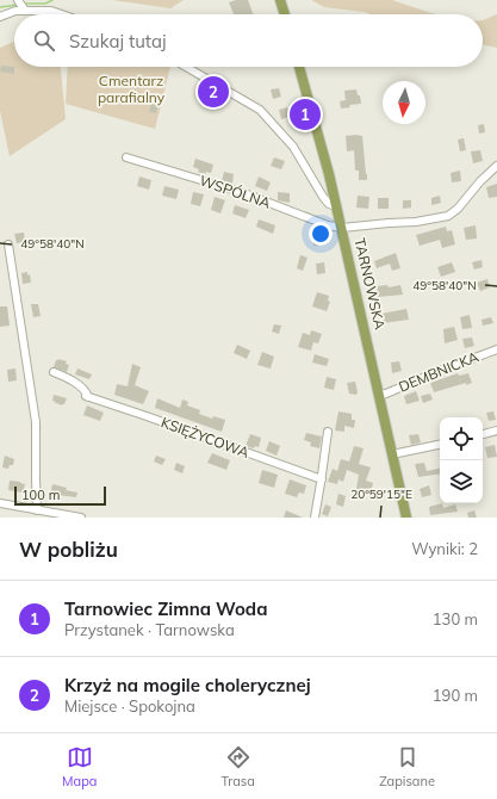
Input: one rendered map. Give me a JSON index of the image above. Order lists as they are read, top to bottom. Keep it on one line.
{"streets":{"main road":["TARNOWSKA"],"street":["WSPÓLNA","DEMBNICKA","KSIĘŻYCOWA"]},"crossings":[["WSPÓLNA","TARNOWSKA"],["TARNOWSKA","DEMBNICKA"]],"parks":["Cmentarz parafialny"],"scale_bar":"100 m","north":"bottom","page":{"search":"Szukaj tutaj","pins":["2","1"],"scale":"100 m","heading":["W pobliżu","Wyniki: 2"],"list":[{"mark":"1","name":"Tarnowiec Zimna Woda","note":"Przystanek · Tarnowska","value":"130 m"},{"mark":"2","name":"Krzyż na mogile cholerycznej","note":"Miejsce · Spokojna","value":"190 m"}],"nav":["Mapa","Trasa","Zapisane"]},"coordinates":["49°58'40\"N","20°59'15\"E"]}
